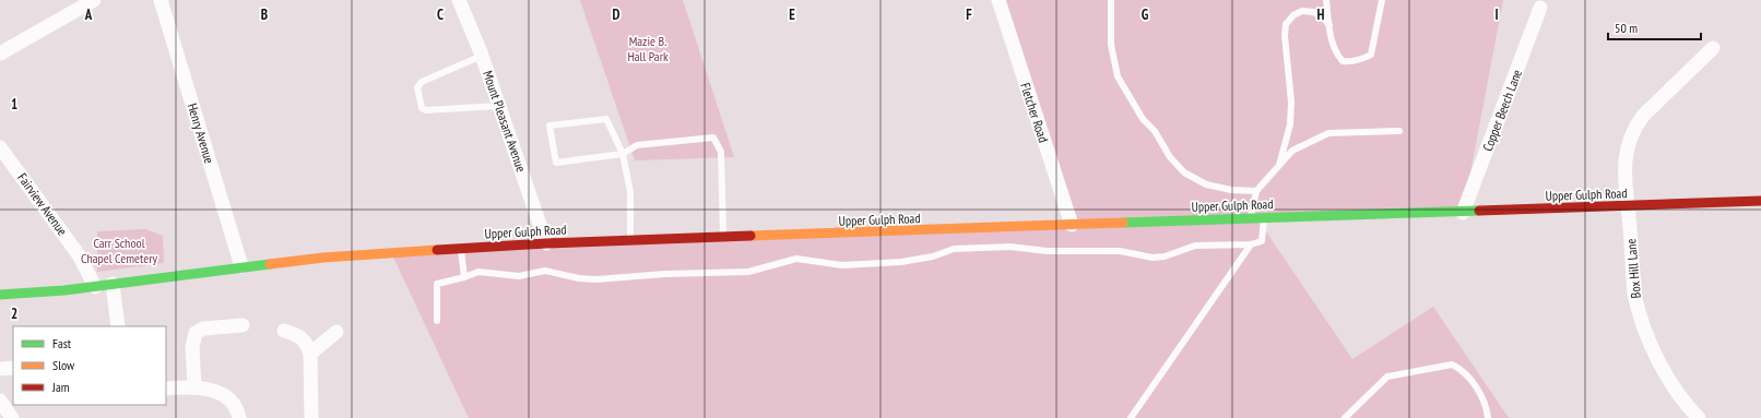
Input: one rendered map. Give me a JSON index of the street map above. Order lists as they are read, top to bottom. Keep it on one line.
{"streets":{"street":["Copper Beech Lane","Fletcher Road","Mount Pleasant Avenue","Henry Avenue","Upper Gulph Road","Fairview Avenue","Box Hill Lane"]},"crossings":[["Copper Beech Lane","Upper Gulph Road"],["Fletcher Road","Upper Gulph Road"],["Mount Pleasant Avenue","Upper Gulph Road"],["Henry Avenue","Upper Gulph Road"],["Upper Gulph Road","Fairview Avenue"],["Upper Gulph Road","Box Hill Lane"]],"parks":["Mazie B. Hall Park","Carr School Chapel Cemetery"],"legend":["Fast","Slow","Jam"],"scale_bar":"50 m","grid":{"columns":["A","B","C","D","E","F","G","H","I"],"rows":["1","2"]}}
